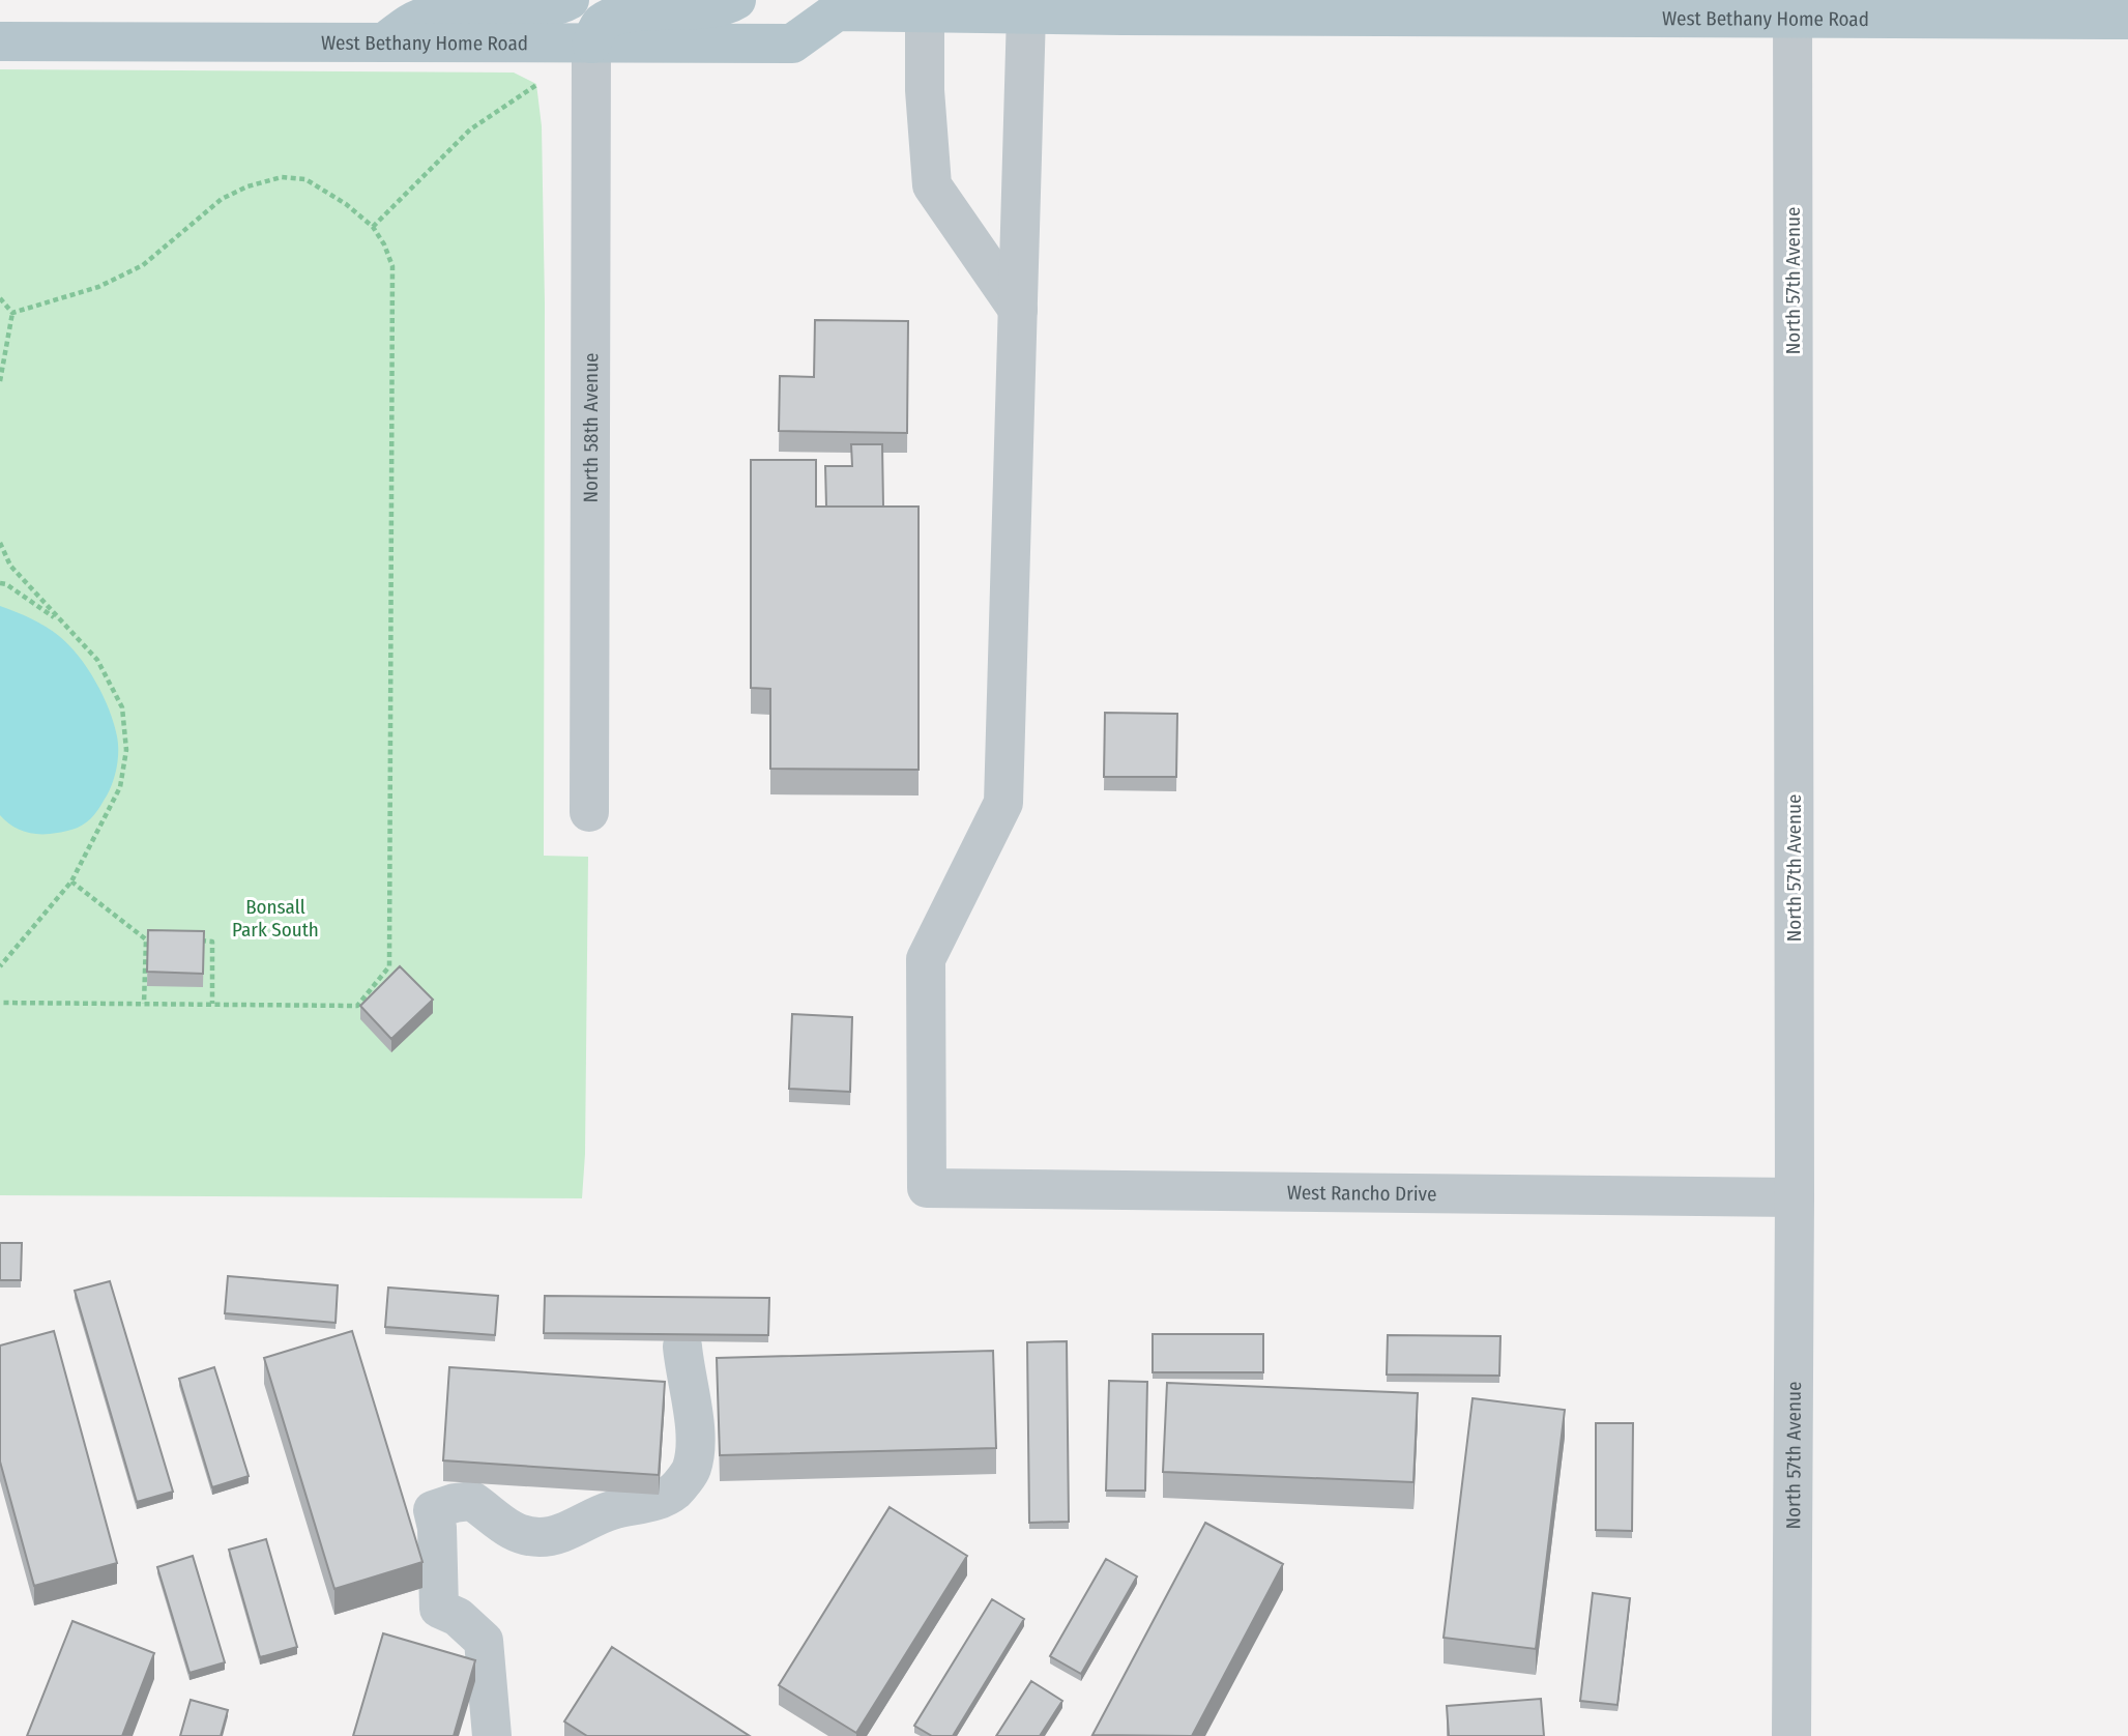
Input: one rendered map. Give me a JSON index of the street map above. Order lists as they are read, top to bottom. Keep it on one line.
{"streets":{"main road":["West Bethany Home Road"],"street":["North 57th Avenue","North 58th Avenue","West Rancho Drive"]},"crossings":[["West Bethany Home Road","North 57th Avenue"],["West Bethany Home Road","North 58th Avenue"],["North 57th Avenue","West Rancho Drive"]],"parks":["Bonsall Park South"]}
